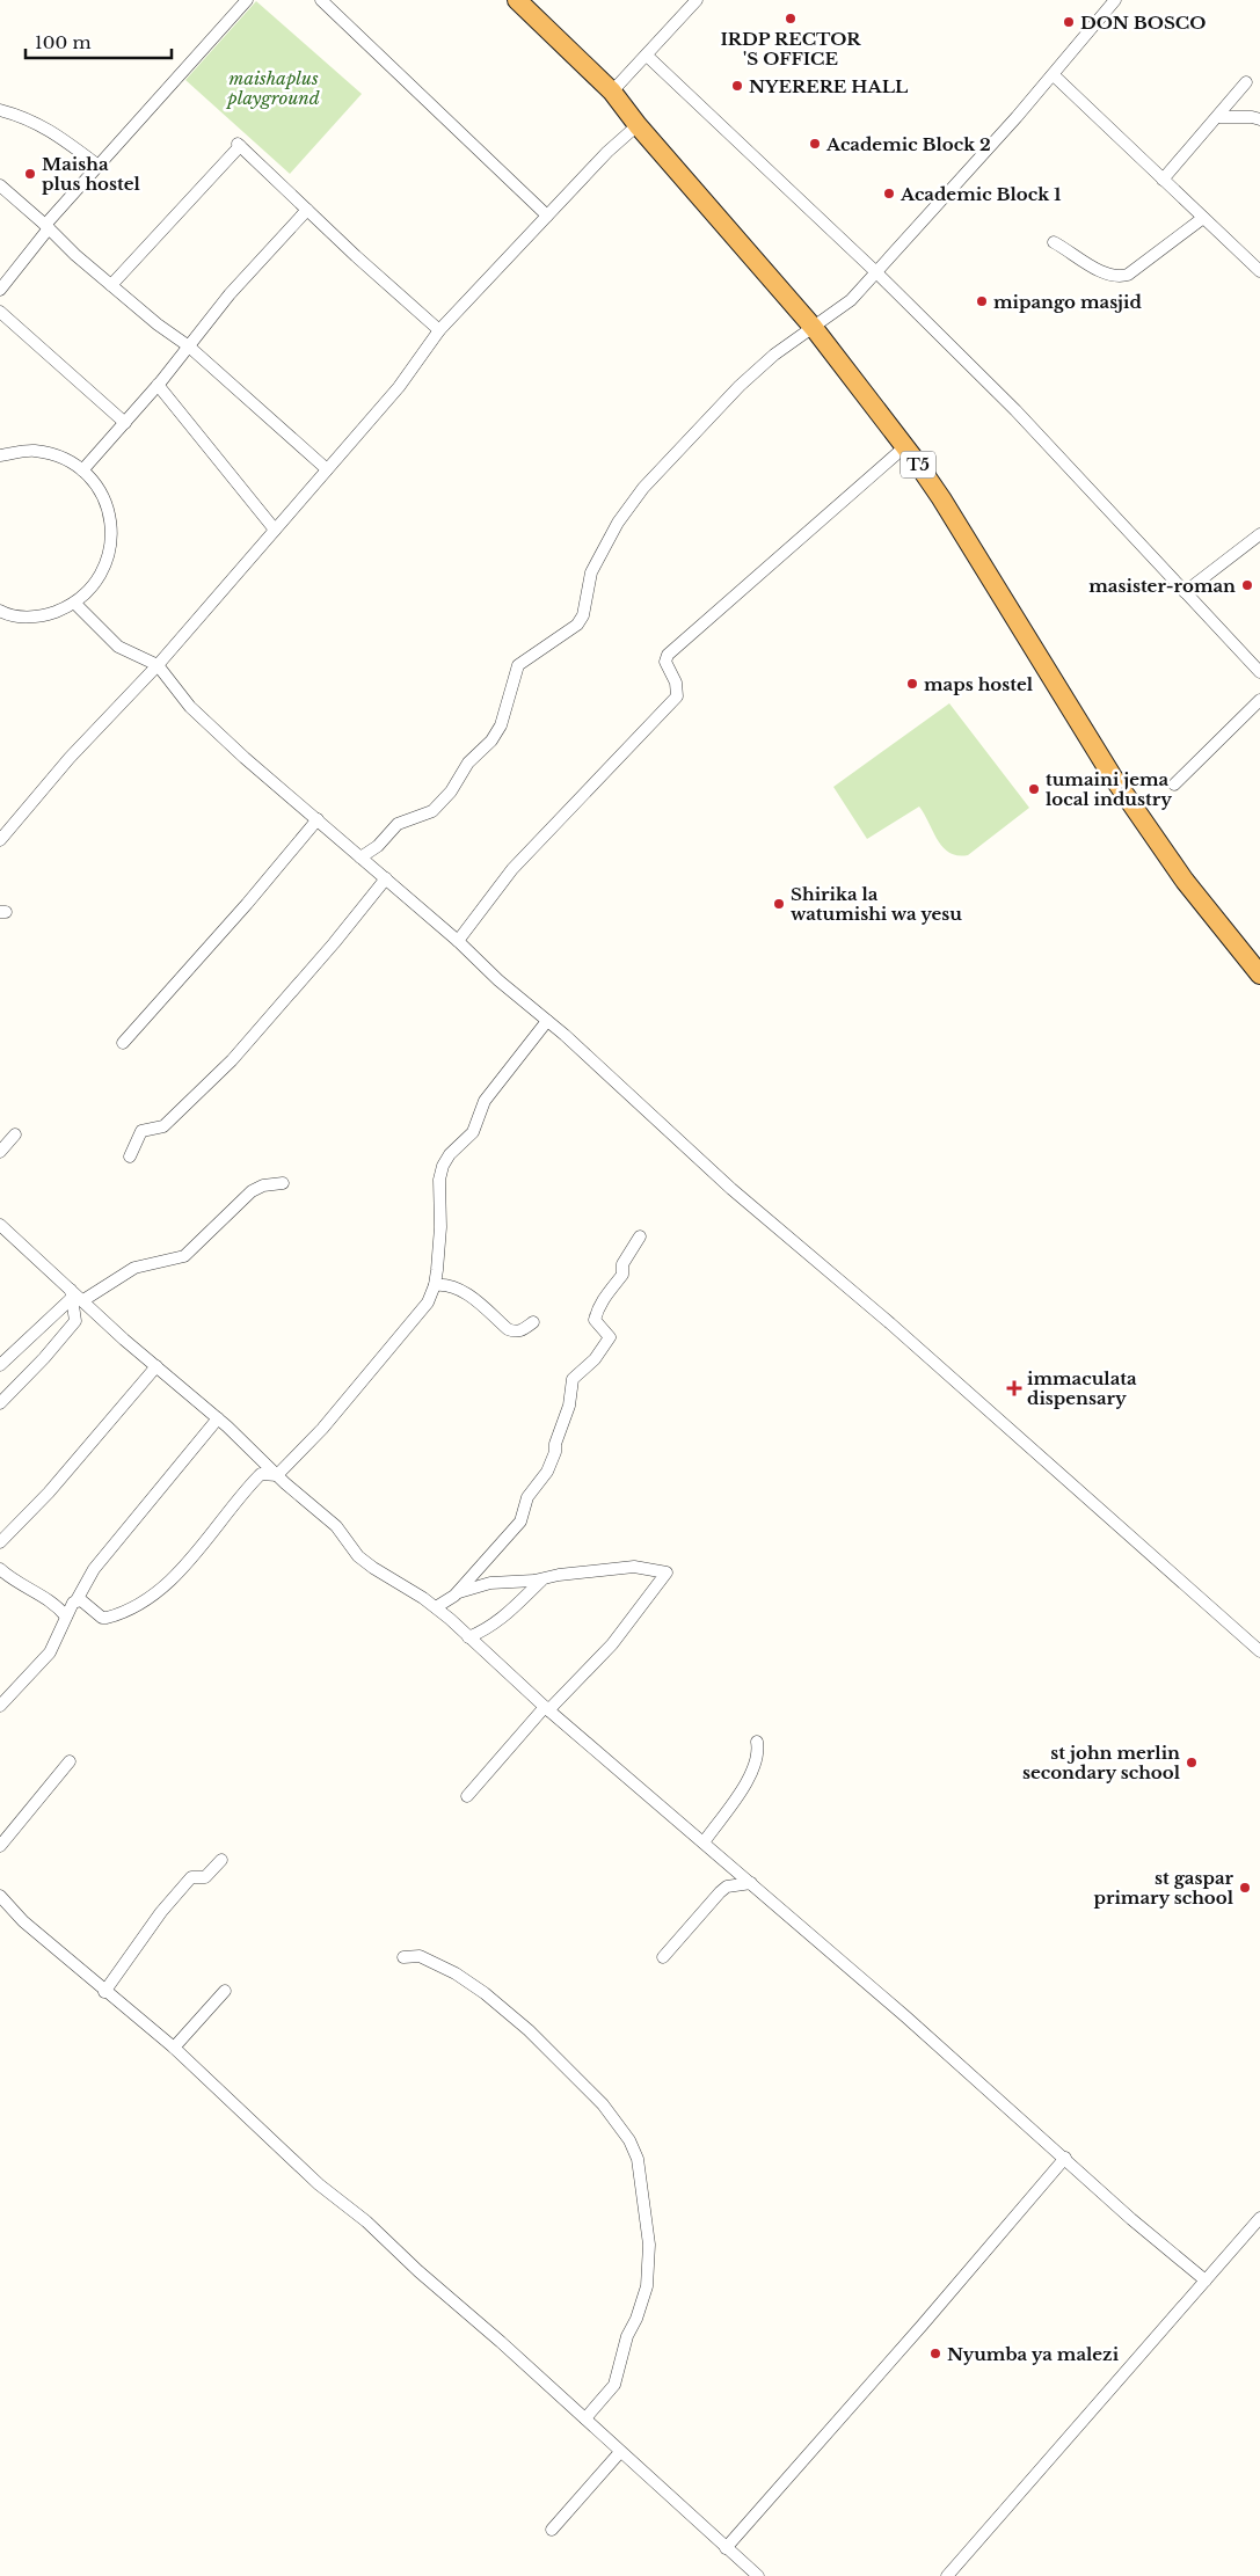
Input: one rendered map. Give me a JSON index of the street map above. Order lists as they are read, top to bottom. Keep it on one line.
{"streets":{"highway":["T5"]},"parks":["maishaplus playground"],"places":{"other":["IRDP RECTOR 'S OFFICE","DON BOSCO","NYERERE HALL","Academic Block 2","Maisha plus hostel","Academic Block 1","mipango masjid","masister-roman","maps hostel","tumaini jema local industry","Shirika la watumishi wa yesu","st john merlin secondary school","st gaspar primary school","Nyumba ya malezi"],"health":["immaculata dispensary"]},"scale_bar":"100 m"}
